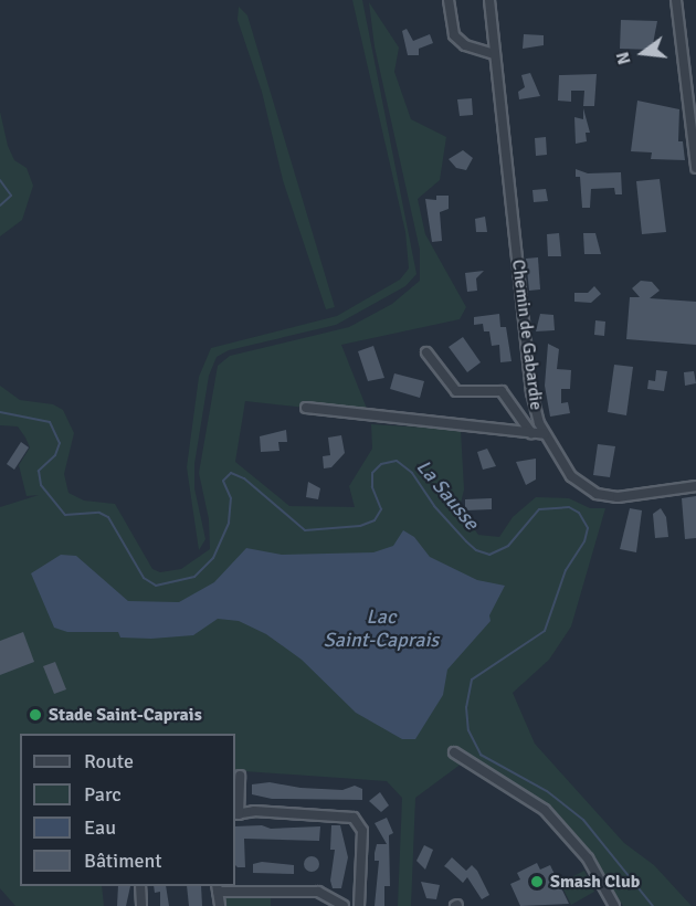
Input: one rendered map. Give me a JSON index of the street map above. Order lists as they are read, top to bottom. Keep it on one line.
{"streets":{"street":["Chemin de Gabardie"]},"water":["La Sausse","Lac Saint-Caprais"],"places":["Stade Saint-Caprais","Smash Club"],"legend":["Route","Parc","Eau","Bâtiment"],"north":"left"}
